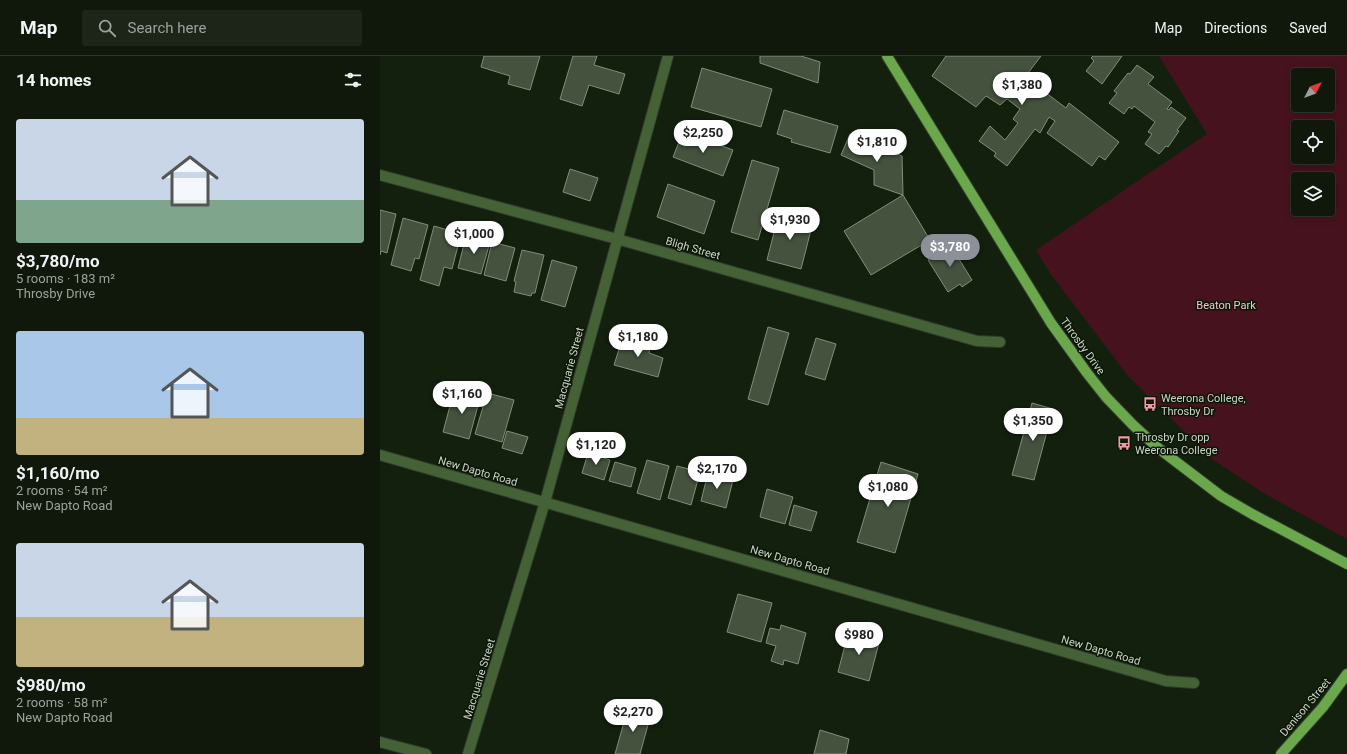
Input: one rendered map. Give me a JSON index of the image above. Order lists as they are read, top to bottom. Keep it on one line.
{"streets":{"main road":["Throsby Drive","Denison Street"],"street":["Bligh Street","Macquarie Street","New Dapto Road"]},"crossings":[["Bligh Street","Macquarie Street"],["Macquarie Street","New Dapto Road"]],"parks":["Beaton Park"],"places":{"bus stop":["Weerona College, Throsby Dr","Throsby Dr opp Weerona College"]},"north":"top right","page":{"header":"Map","search":"Search here","nav":["Map","Directions","Saved"],"heading":"14 homes","price":["$1,380","$2,250","$1,810","$1,930","$1,000","$3,780","$1,180","$1,160","$1,350","$1,120","$2,170","$1,080","$980","$2,270"],"list":[{"name":"$3,780/mo","note":"5 rooms · 183 m² · Throsby Drive"},{"name":"$1,160/mo","note":"2 rooms · 54 m² · New Dapto Road"},{"name":"$980/mo","note":"2 rooms · 58 m² · New Dapto Road"}]}}
